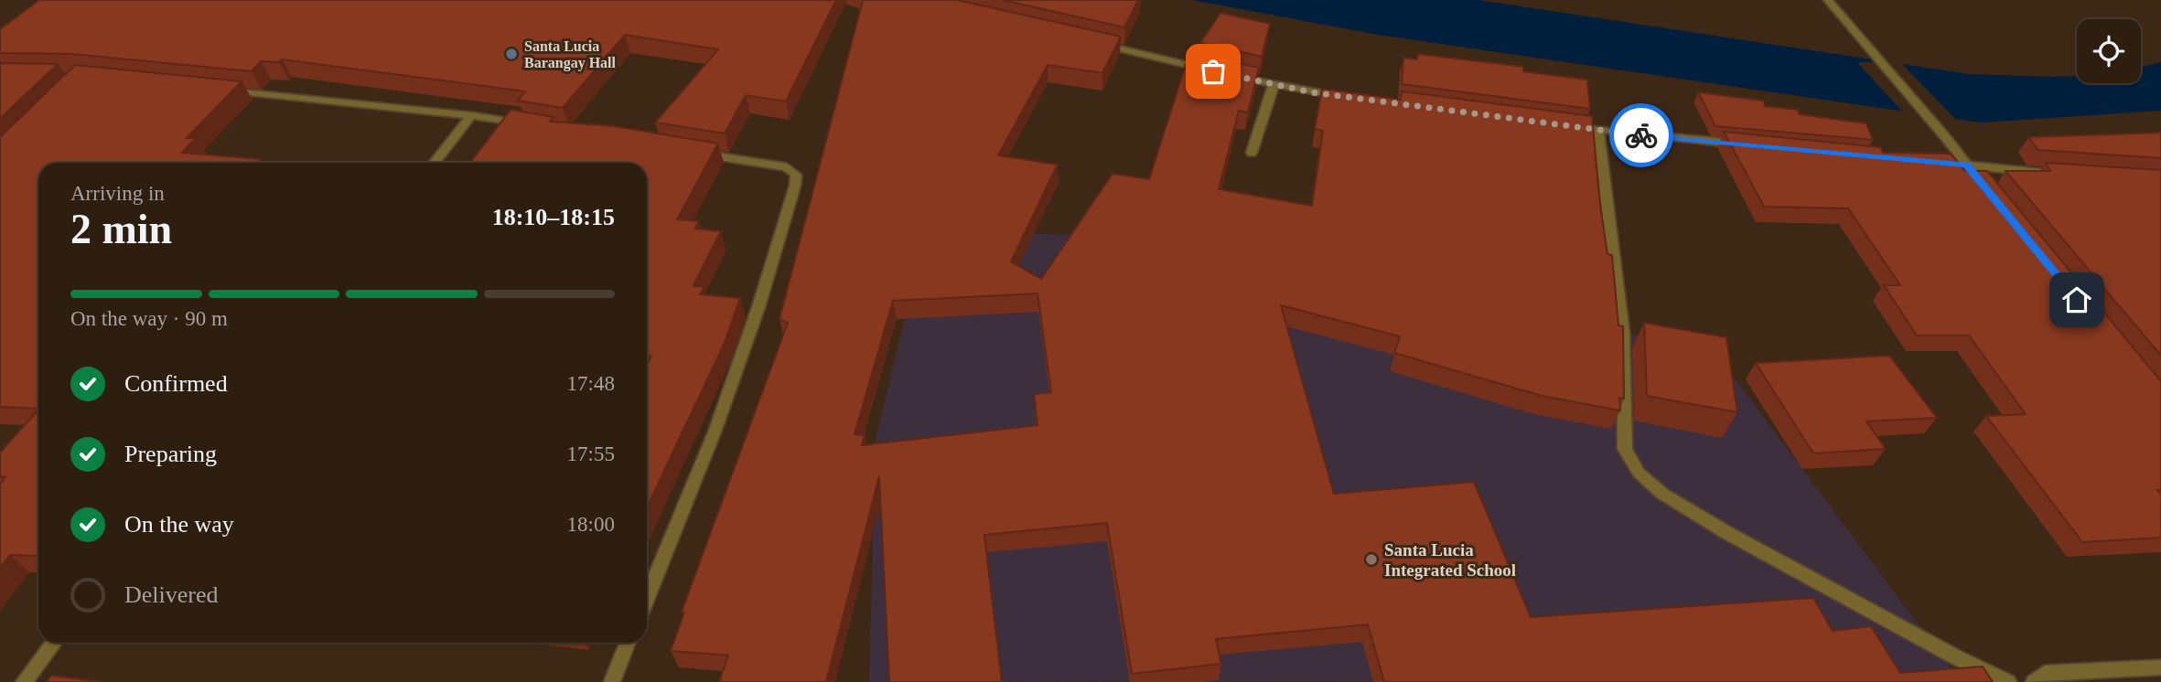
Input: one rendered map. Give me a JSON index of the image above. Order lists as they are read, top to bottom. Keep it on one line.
{"places":["Santa Lucia Barangay Hall","Santa Lucia Integrated School"],"page":{"heading":["2 min","Arriving in","18:10–18:15"],"bar":"On the way · 90 m","list":[["Confirmed","17:48"],["Preparing","17:55"],["On the way","18:00"],"Delivered"]}}
